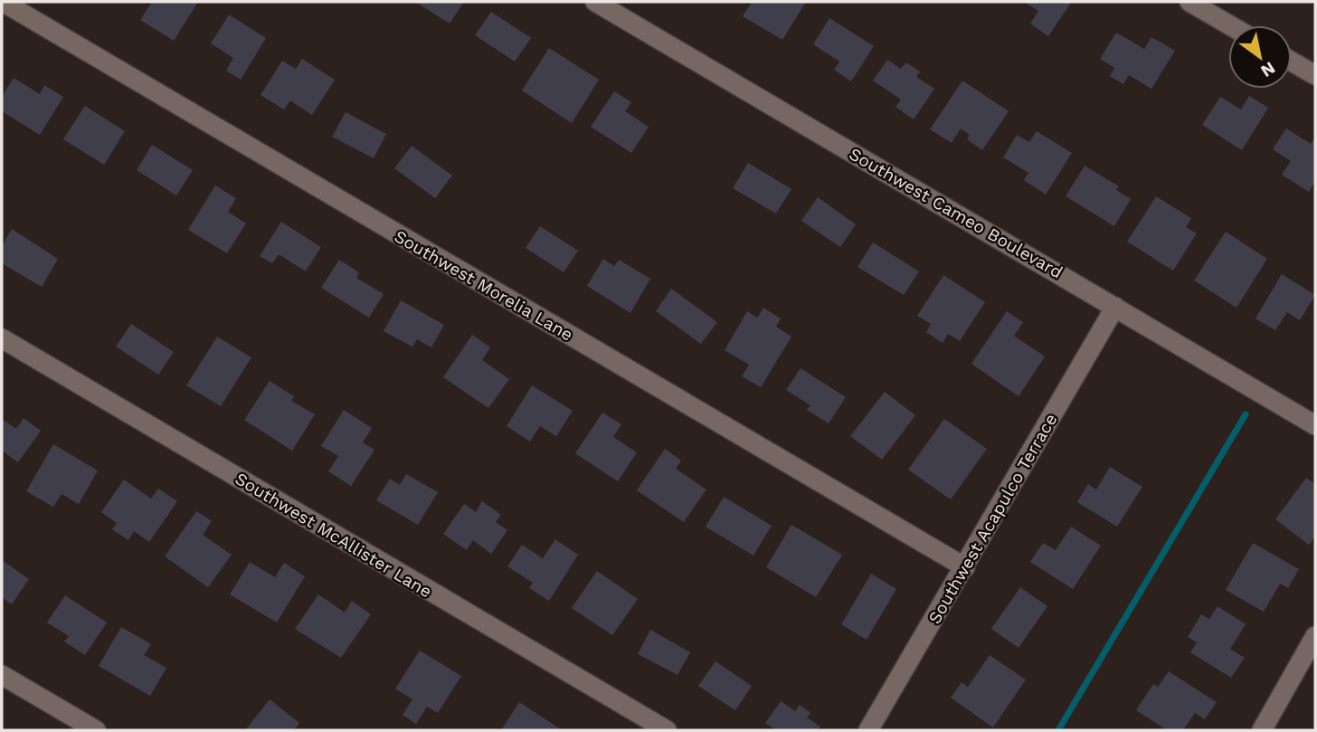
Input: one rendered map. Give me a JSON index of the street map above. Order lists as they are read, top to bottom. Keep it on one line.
{"streets":{"street":["Southwest Cameo Boulevard","Southwest Morelia Lane","Southwest Acapulco Terrace","Southwest McAllister Lane"]},"crossings":[["Southwest Cameo Boulevard","Southwest Acapulco Terrace"],["Southwest Morelia Lane","Southwest Acapulco Terrace"]],"north":"bottom right"}
